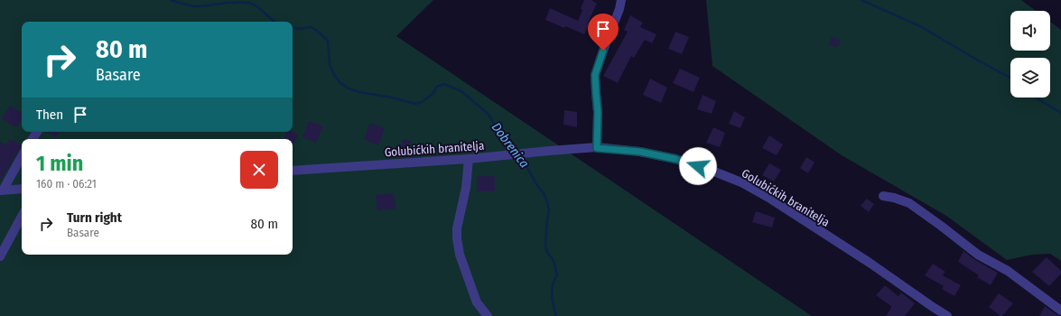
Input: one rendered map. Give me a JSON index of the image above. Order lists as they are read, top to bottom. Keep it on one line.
{"streets":{"street":["Golubićkih branitelja"]},"water":["Dobrenica"],"page":{"turn":["80 m","Basare"],"then":"Then","heading":["1 min","160 m · 06:21"],"list":[{"name":"Turn right","note":"Basare","value":"80 m"}]}}
